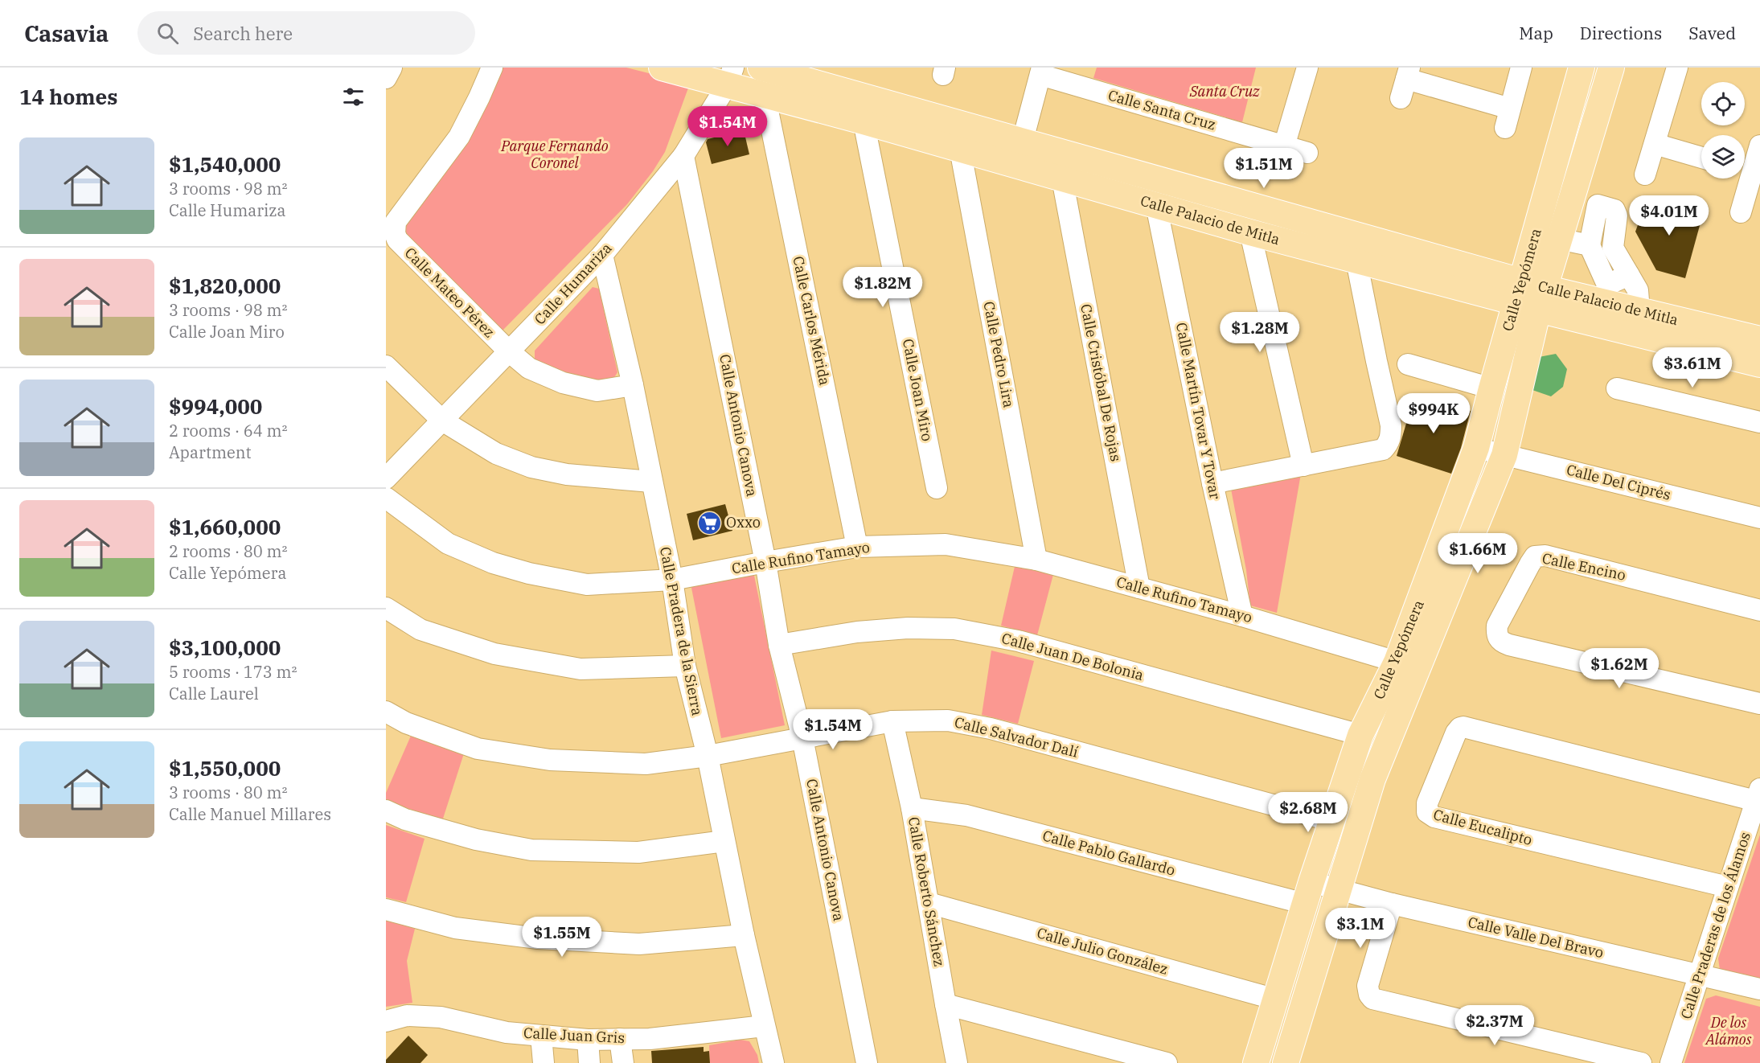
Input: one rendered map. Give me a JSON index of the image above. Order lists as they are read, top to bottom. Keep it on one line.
{"streets":{"main road":["Calle Palacio de Mitla","Calle Yepómera"],"street":["Calle Santa Cruz","Calle Humariza","Calle Mateo Pérez","Calle Carlos Mérida","Calle Pedro Lira","Calle Cristóbal De Rojas","Calle Joan Miro","Calle Martín Tovar Y Tovar","Calle Antonio Canova","Calle Del Ciprés","Calle Rufino Tamayo","Calle Encino","Calle Pradera de la Sierra","Calle Juan De Bolonia","Calle Salvador Dalí","Calle Eucalipto","Calle Pablo Gallardo","Calle Roberto Sánchez","Calle Praderas de los Álamos","Calle Valle Del Bravo","Calle Julio González","Calle Juan Gris"]},"crossings":[["Calle Santa Cruz","Calle Palacio de Mitla"],["Calle Palacio de Mitla","Calle Yepómera"],["Calle Palacio de Mitla","Calle Humariza"],["Calle Palacio de Mitla","Calle Carlos Mérida"],["Calle Palacio de Mitla","Calle Pedro Lira"],["Calle Palacio de Mitla","Calle Cristóbal De Rojas"],["Calle Palacio de Mitla","Calle Joan Miro"],["Calle Palacio de Mitla","Calle Martín Tovar Y Tovar"],["Calle Yepómera","Calle Del Ciprés"],["Calle Yepómera","Calle Rufino Tamayo"],["Calle Yepómera","Calle Juan De Bolonia"],["Calle Yepómera","Calle Salvador Dalí"],["Calle Yepómera","Calle Pablo Gallardo"],["Calle Yepómera","Calle Valle Del Bravo"],["Calle Yepómera","Calle Julio González"],["Calle Humariza","Calle Mateo Pérez"],["Calle Humariza","Calle Antonio Canova"],["Calle Humariza","Calle Pradera de la Sierra"],["Calle Mateo Pérez","Calle Pradera de la Sierra"],["Calle Carlos Mérida","Calle Rufino Tamayo"],["Calle Pedro Lira","Calle Rufino Tamayo"],["Calle Cristóbal De Rojas","Calle Rufino Tamayo"],["Calle Martín Tovar Y Tovar","Calle Rufino Tamayo"],["Calle Antonio Canova","Calle Rufino Tamayo"],["Calle Antonio Canova","Calle Juan De Bolonia"],["Calle Antonio Canova","Calle Salvador Dalí"],["Calle Rufino Tamayo","Calle Pradera de la Sierra"],["Calle Pradera de la Sierra","Calle Salvador Dalí"],["Calle Pradera de la Sierra","Calle Juan Gris"],["Calle Salvador Dalí","Calle Roberto Sánchez"],["Calle Eucalipto","Calle Praderas de los Álamos"],["Calle Pablo Gallardo","Calle Roberto Sánchez"],["Calle Pablo Gallardo","Calle Valle Del Bravo"],["Calle Roberto Sánchez","Calle Julio González"],["Calle Praderas de los Álamos","Calle Valle Del Bravo"]],"parks":["Santa Cruz","Parque Fernando Coronel","De los Alámos"],"places":{"supermarket":["Oxxo"]},"page":{"header":"Casavia","search":"Search here","nav":["Map","Directions","Saved"],"heading":"14 homes","price":["$1.54M","$1.51M","$4.01M","$1.82M","$1.28M","$3.61M","$994K","$1.66M","$1.62M","$1.54M","$2.68M","$3.1M","$1.55M","$2.37M"],"list":[{"name":"$1,540,000","note":"3 rooms · 98 m² · Calle Humariza"},{"name":"$1,820,000","note":"3 rooms · 98 m² · Calle Joan Miro"},{"name":"$994,000","note":"2 rooms · 64 m² · Apartment"},{"name":"$1,660,000","note":"2 rooms · 80 m² · Calle Yepómera"},{"name":"$3,100,000","note":"5 rooms · 173 m² · Calle Laurel"},{"name":"$1,550,000","note":"3 rooms · 80 m² · Calle Manuel Millares"}]}}
